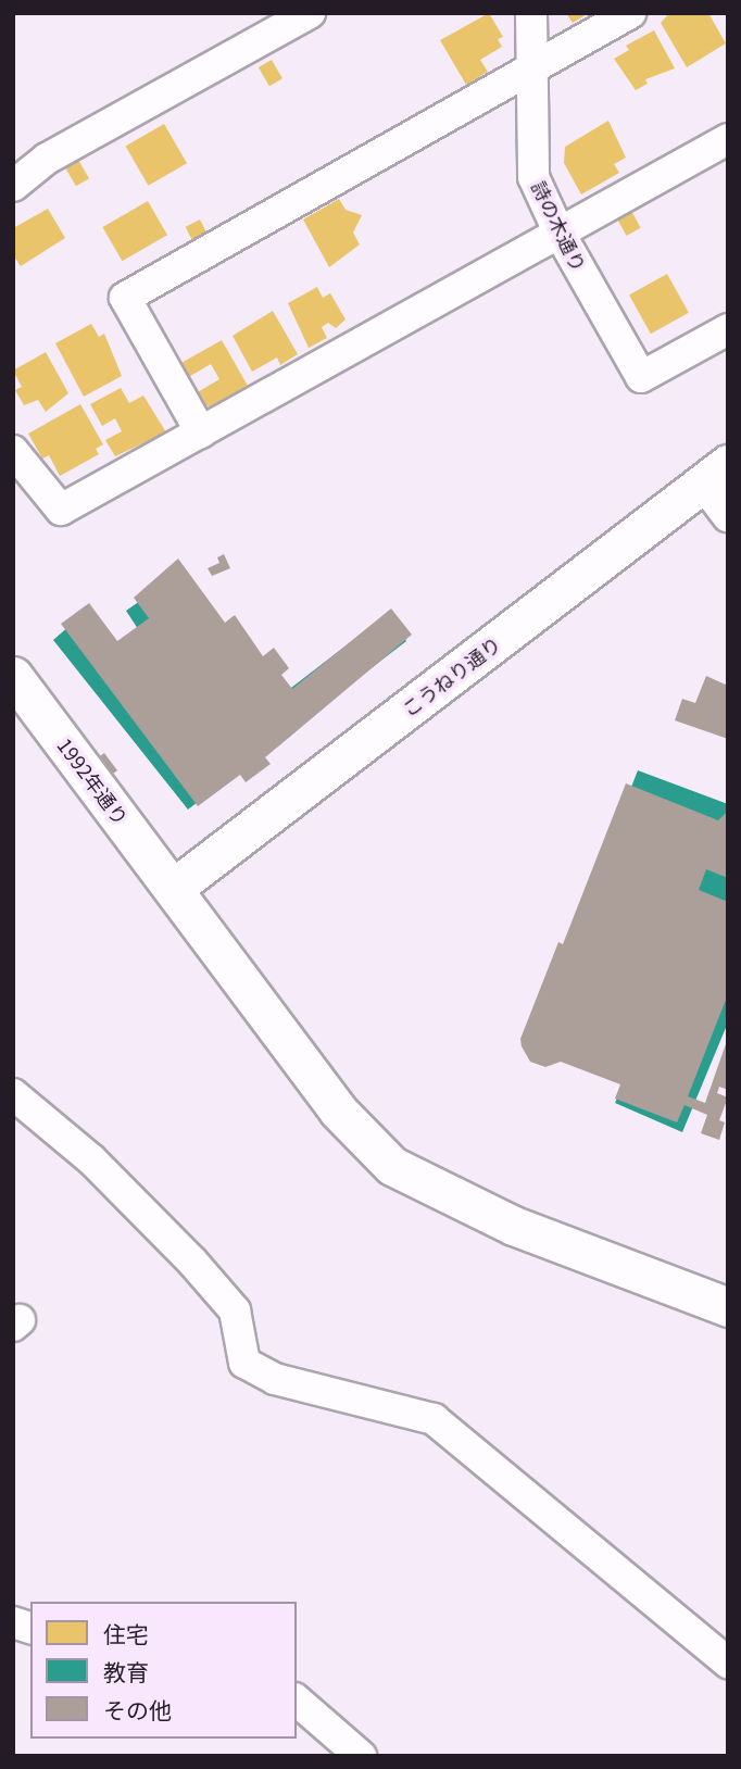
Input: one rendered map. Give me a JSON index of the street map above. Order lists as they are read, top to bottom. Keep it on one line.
{"streets":{"street":["詩の木通り","こうねり通り","1992年通り"]},"crossings":[["こうねり通り","1992年通り"]],"legend":["住宅","教育","その他"]}
